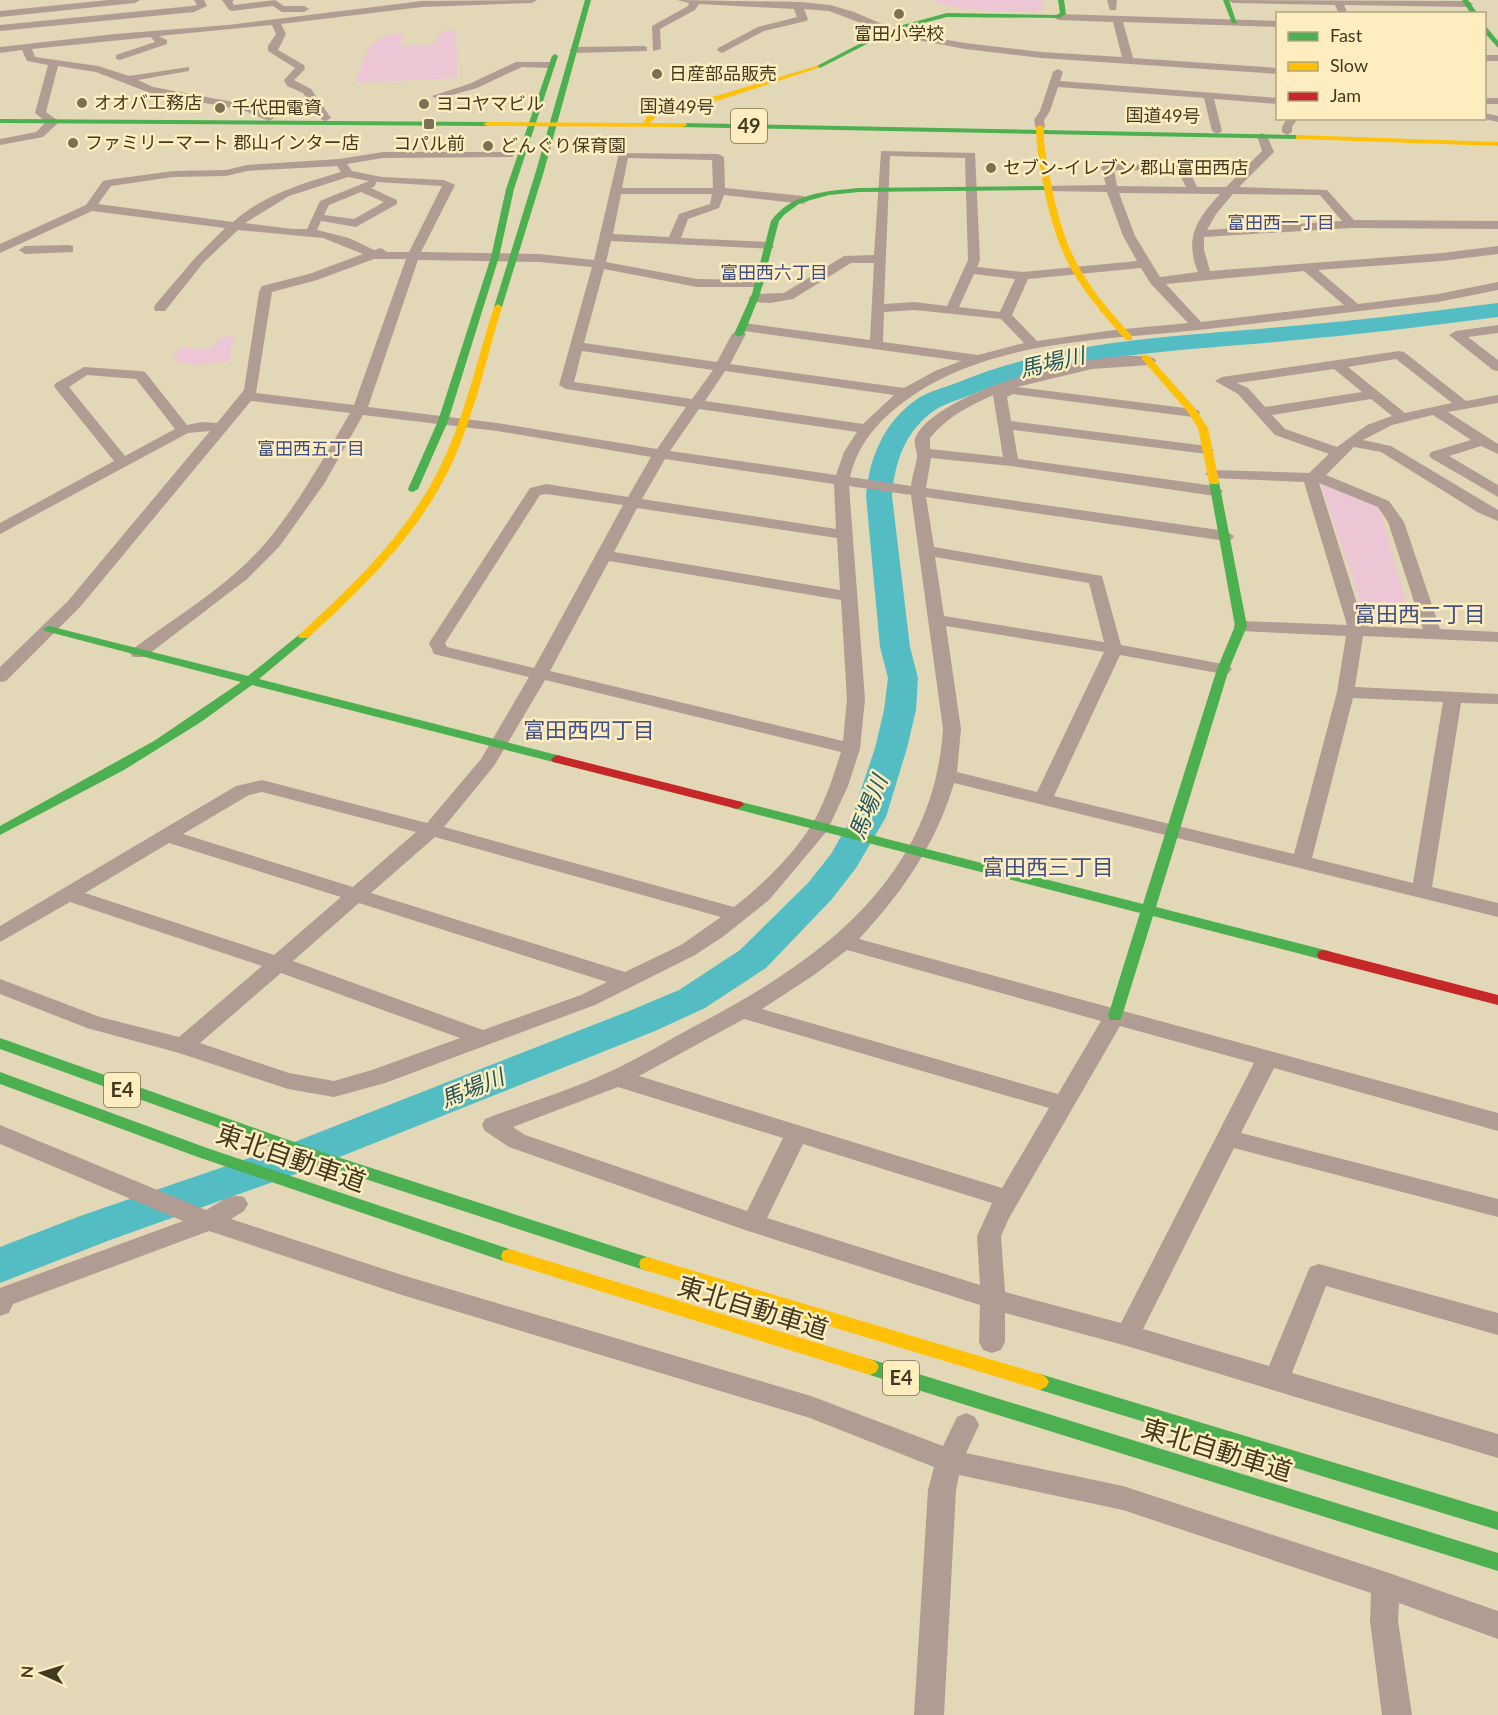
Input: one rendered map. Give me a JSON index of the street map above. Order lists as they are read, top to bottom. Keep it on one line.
{"streets":{"main road":["国道49号","49","E4","東北自動車道"]},"districts":["富田西一丁目","富田西六丁目","富田西五丁目","富田西二丁目","富田西四丁目","富田西三丁目"],"water":["馬場川"],"places":{"other":["富田小学校","日産部品販売","オオバ工務店","ヨコヤマビル","千代田電資","ファミリーマート 郡山インター店","どんぐり保育園","セブン-イレブン 郡山富田西店"],"transit":["コパル前"]},"legend":["Fast","Slow","Jam"],"north":"left"}
